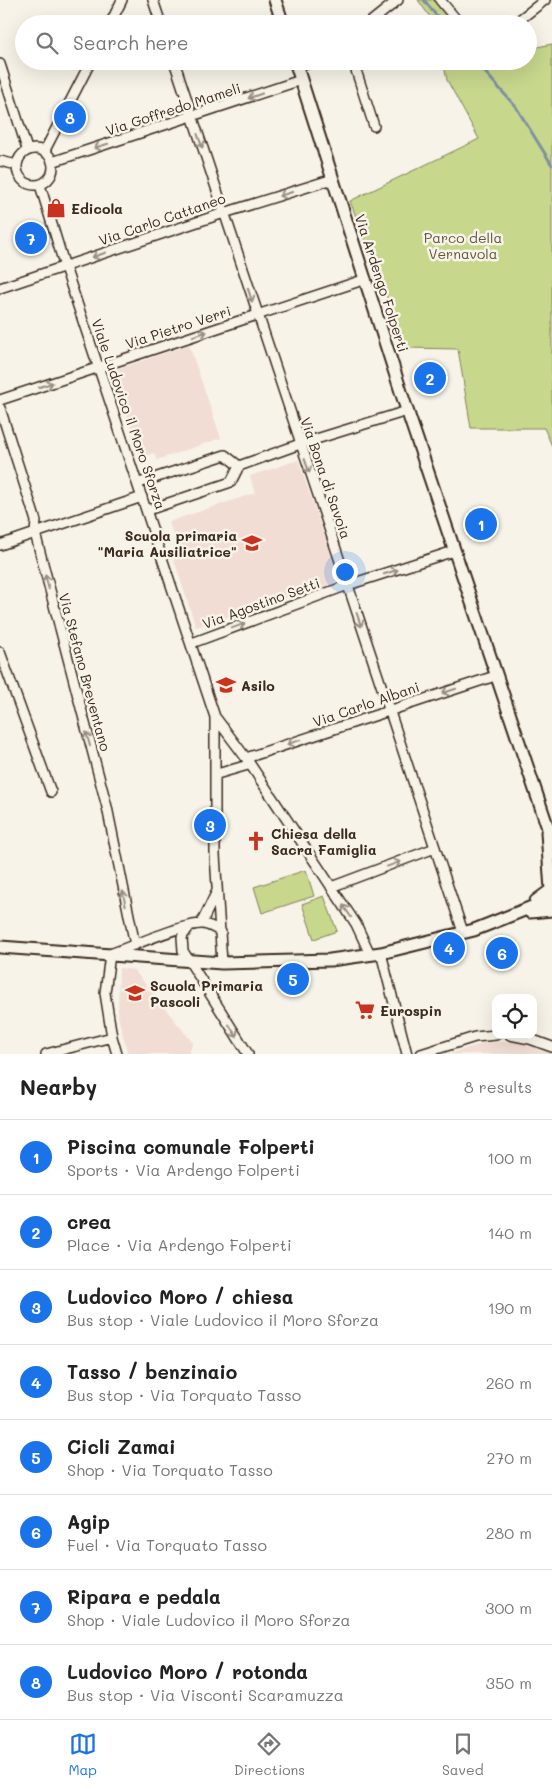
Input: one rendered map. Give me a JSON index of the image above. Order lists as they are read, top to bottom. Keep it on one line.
{"streets":{"street":["Via Goffredo Mameli","Via Carlo Cattaneo","Via Ardengo Folperti","Via Pietro Verri","Viale Ludovico il Moro Sforza","Via Bona di Savoia","Via Agostino Setti","Via Stefano Breventano","Via Carlo Albani"]},"crossings":[["Via Goffredo Mameli","Via Ardengo Folperti"],["Via Goffredo Mameli","Viale Ludovico il Moro Sforza"],["Via Goffredo Mameli","Via Bona di Savoia"],["Via Carlo Cattaneo","Via Ardengo Folperti"],["Via Carlo Cattaneo","Viale Ludovico il Moro Sforza"],["Via Carlo Cattaneo","Via Bona di Savoia"],["Via Ardengo Folperti","Via Pietro Verri"],["Via Ardengo Folperti","Via Agostino Setti"],["Via Ardengo Folperti","Via Carlo Albani"],["Via Pietro Verri","Viale Ludovico il Moro Sforza"],["Via Pietro Verri","Via Bona di Savoia"],["Viale Ludovico il Moro Sforza","Via Agostino Setti"],["Viale Ludovico il Moro Sforza","Via Carlo Albani"],["Via Bona di Savoia","Via Agostino Setti"],["Via Bona di Savoia","Via Carlo Albani"]],"one_way":["Via Goffredo Mameli","Via Carlo Cattaneo","Via Pietro Verri","Via Bona di Savoia","Via Agostino Setti","Via Carlo Albani"],"parks":["Parco della Vernavola"],"places":{"shop":["Edicola"],"school or university":["Scuola primaria \"Maria Ausiliatrice\"","Asilo","Scuola Primaria Pascoli"],"church":["Chiesa della Sacra Famiglia"],"supermarket":["Eurospin"]},"page":{"search":"Search here","pins":["8","7","2","1","3","4","6","5"],"heading":["Nearby","8 results"],"list":[{"mark":"1","name":"Piscina comunale Folperti","note":"Sports · Via Ardengo Folperti","value":"100 m"},{"mark":"2","name":"crea","note":"Place · Via Ardengo Folperti","value":"140 m"},{"mark":"3","name":"Ludovico Moro / chiesa","note":"Bus stop · Viale Ludovico il Moro Sforza","value":"190 m"},{"mark":"4","name":"Tasso / benzinaio","note":"Bus stop · Via Torquato Tasso","value":"260 m"},{"mark":"5","name":"Cicli Zamai","note":"Shop · Via Torquato Tasso","value":"270 m"},{"mark":"6","name":"Agip","note":"Fuel · Via Torquato Tasso","value":"280 m"},{"mark":"7","name":"Ripara e pedala","note":"Shop · Viale Ludovico il Moro Sforza","value":"300 m"},{"mark":"8","name":"Ludovico Moro / rotonda","note":"Bus stop · Via Visconti Scaramuzza","value":"350 m"}],"nav":["Map","Directions","Saved"]}}
